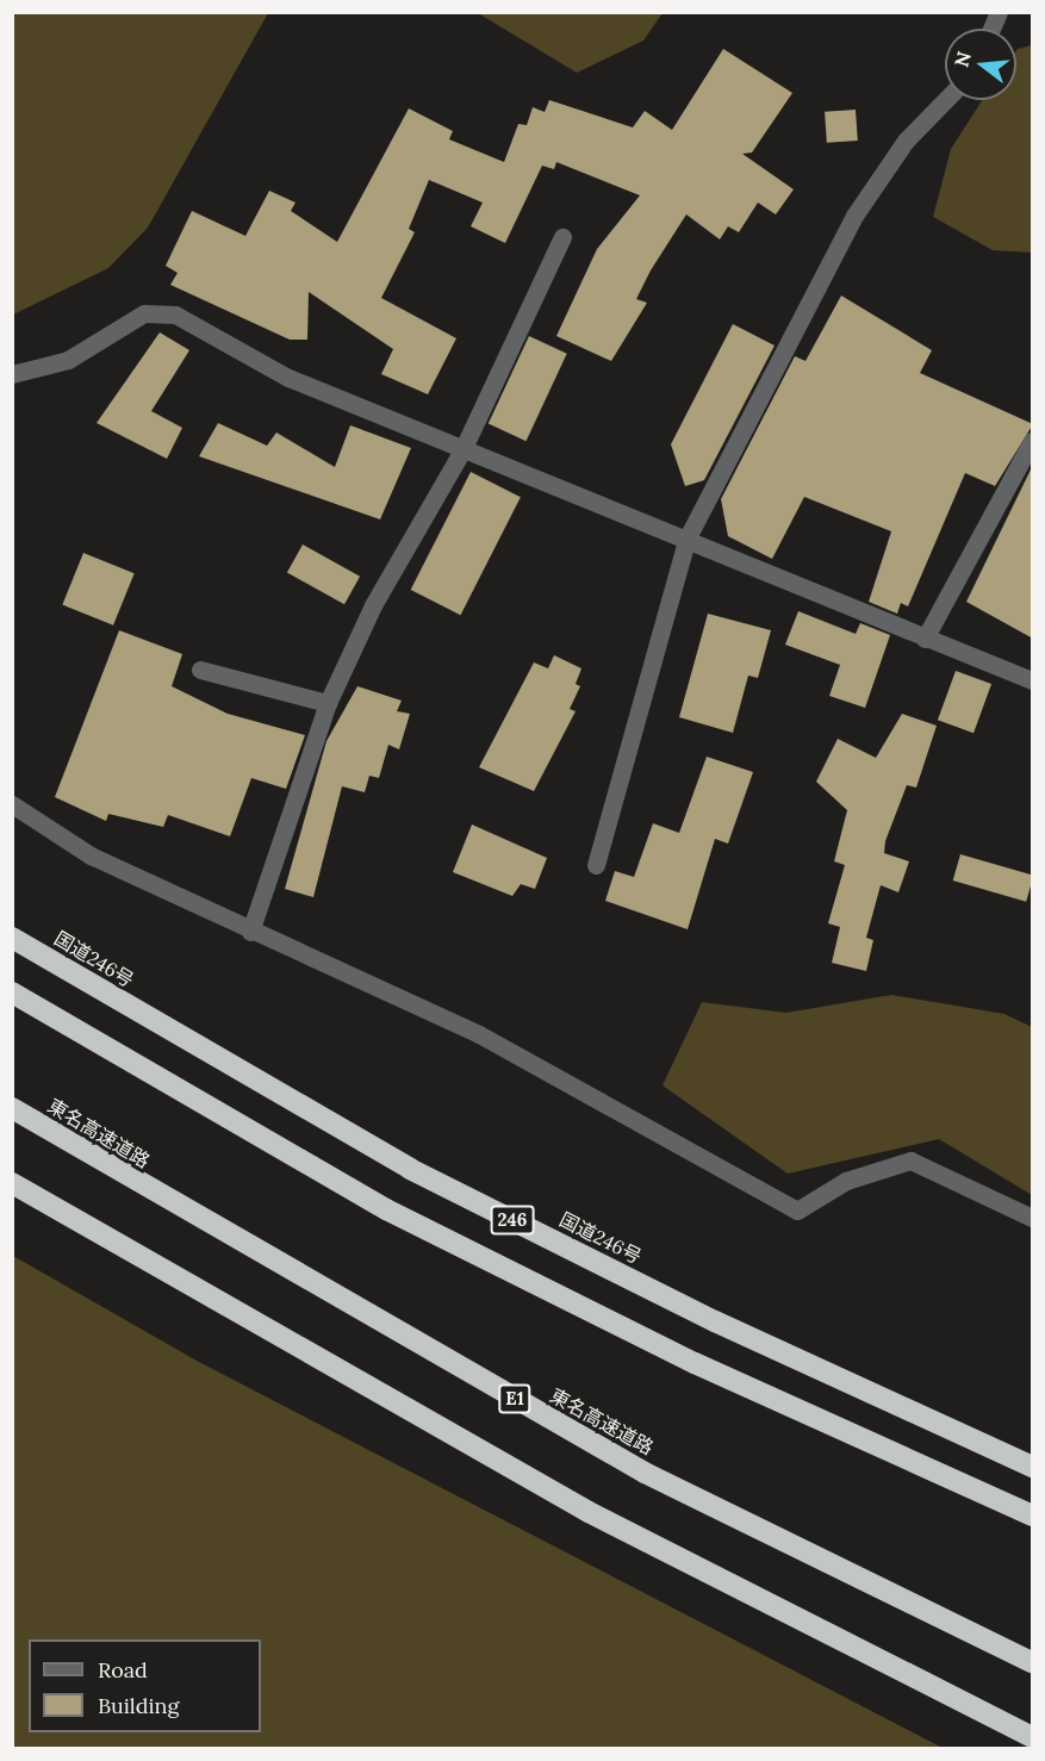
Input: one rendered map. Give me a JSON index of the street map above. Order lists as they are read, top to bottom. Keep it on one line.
{"streets":{"highway":["国道246号","東名高速道路","246","E1"]},"legend":["Road","Building"],"north":"left"}
